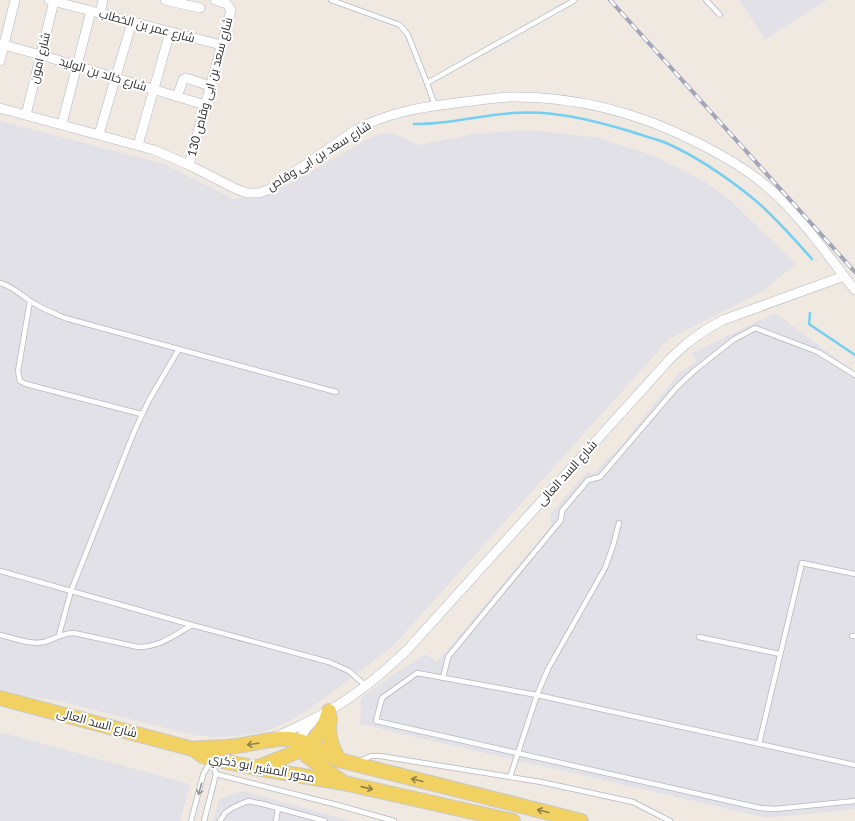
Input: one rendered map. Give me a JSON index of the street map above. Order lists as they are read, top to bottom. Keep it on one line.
{"streets":{"main road":["شارع السد العالى","محور المشير ابو ذكري"],"street":["شارع عمر بن الخطاب","شارع امون","شارع خالد بن الوليد","شارع سعد بن ابى وقاص 130","شارع سعد بن ابى وقاص"]},"crossings":[["شارع عمر بن الخطاب","شارع امون"],["شارع عمر بن الخطاب","شارع سعد بن ابى وقاص 130"],["شارع امون","شارع خالد بن الوليد"],["شارع امون","شارع سعد بن ابى وقاص"],["شارع خالد بن الوليد","شارع سعد بن ابى وقاص 130"],["شارع سعد بن ابى وقاص 130","شارع سعد بن ابى وقاص"],["شارع سعد بن ابى وقاص","شارع السد العالى"],["شارع السد العالى","محور المشير ابو ذكري"]]}
